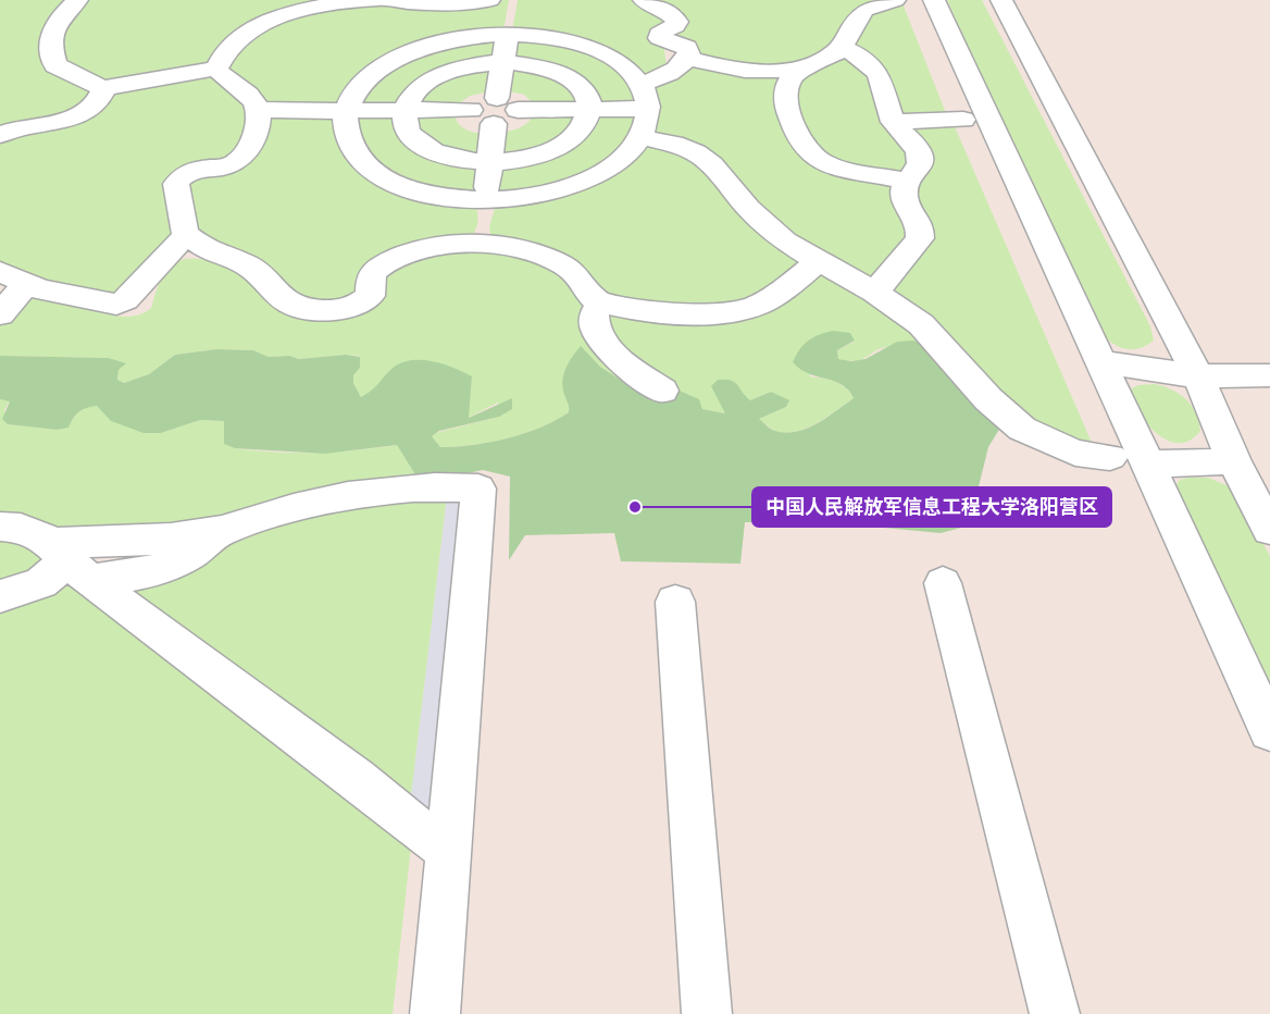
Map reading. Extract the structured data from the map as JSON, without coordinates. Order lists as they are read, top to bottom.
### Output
{
  "places": ["中国人民解放军信息工程大学洛阳营区"]
}
